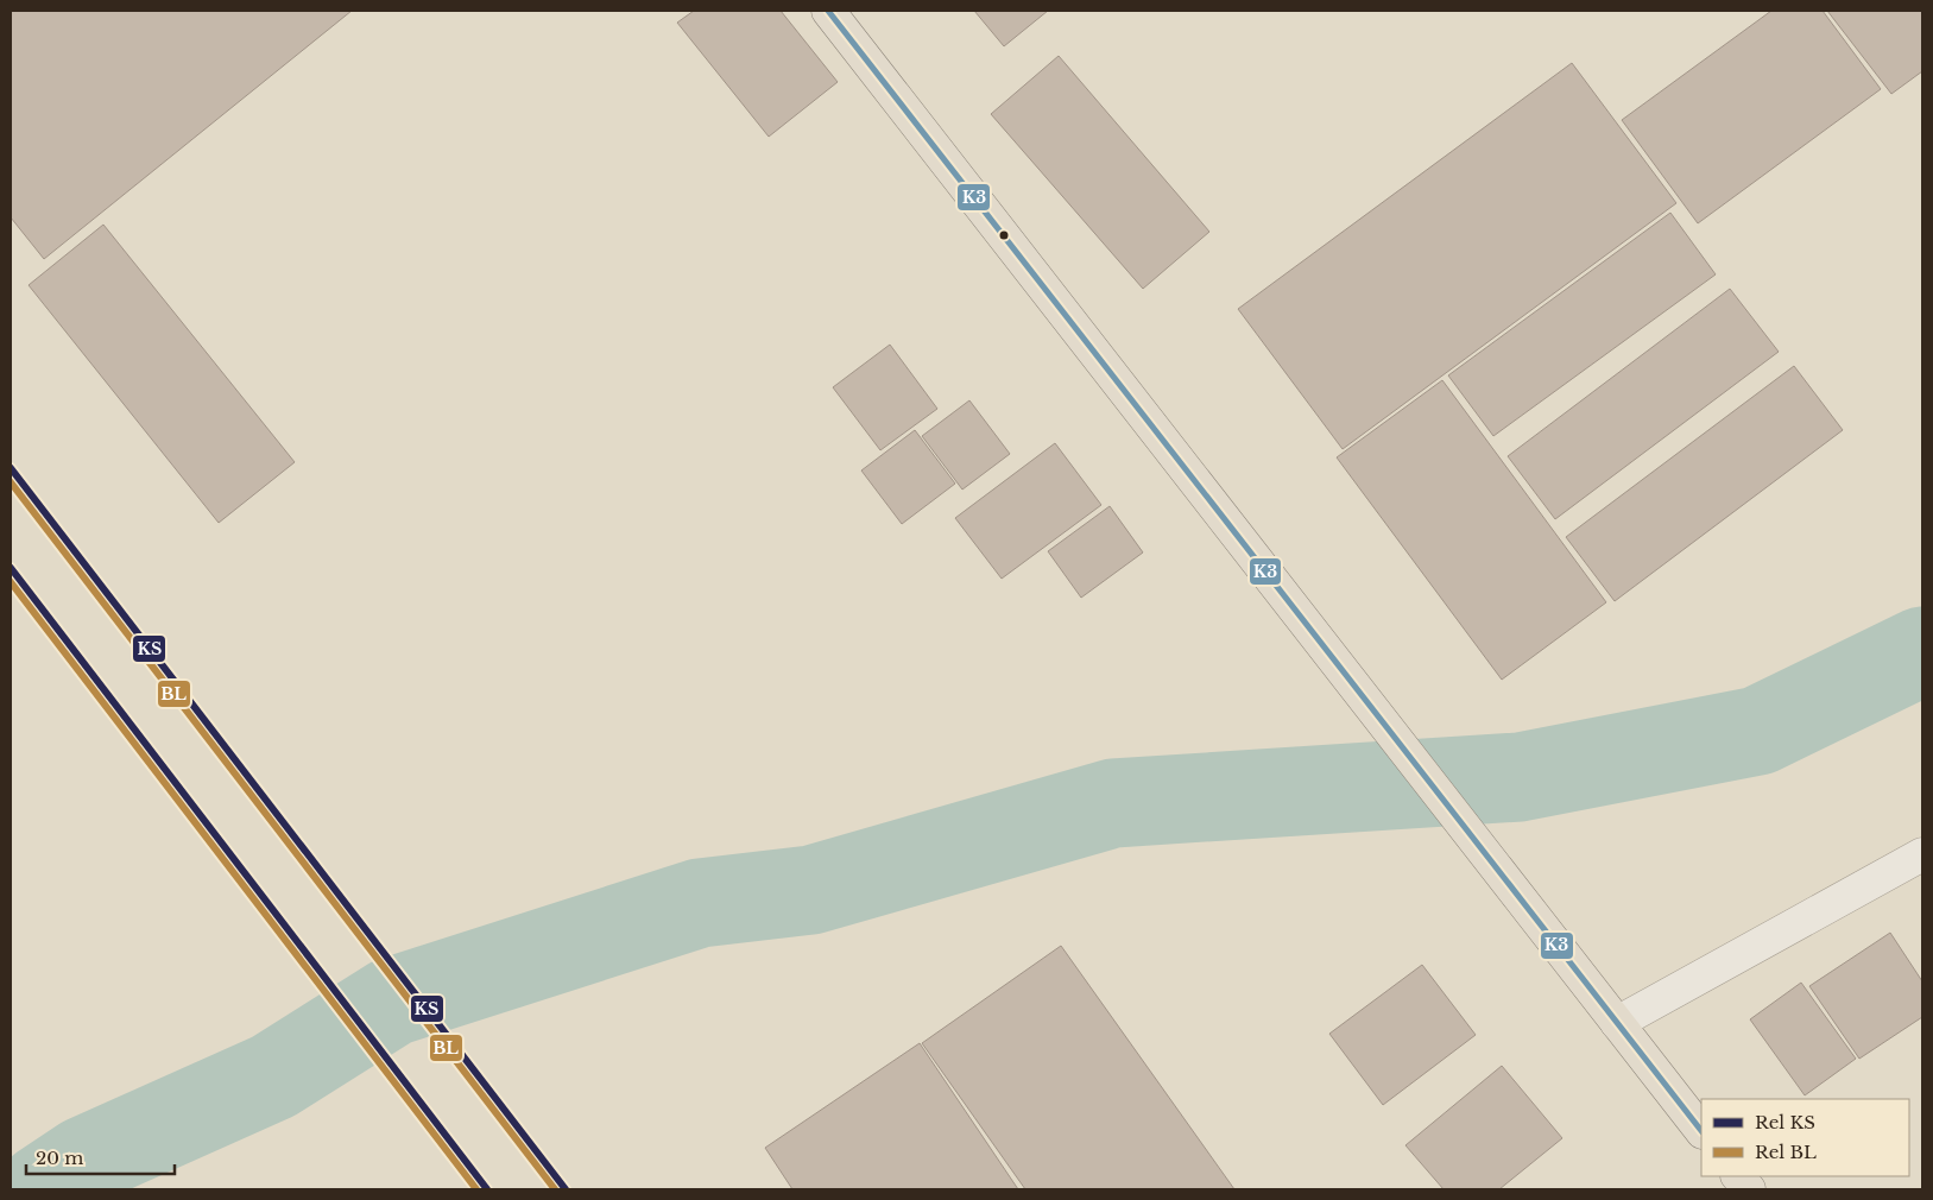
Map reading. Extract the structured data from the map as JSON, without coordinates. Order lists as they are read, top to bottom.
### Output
{
  "lines": ["transit line K3", "rail line KS", "rail line BL"],
  "legend": ["Rel KS", "Rel BL"],
  "scale_bar": "20 m"
}
